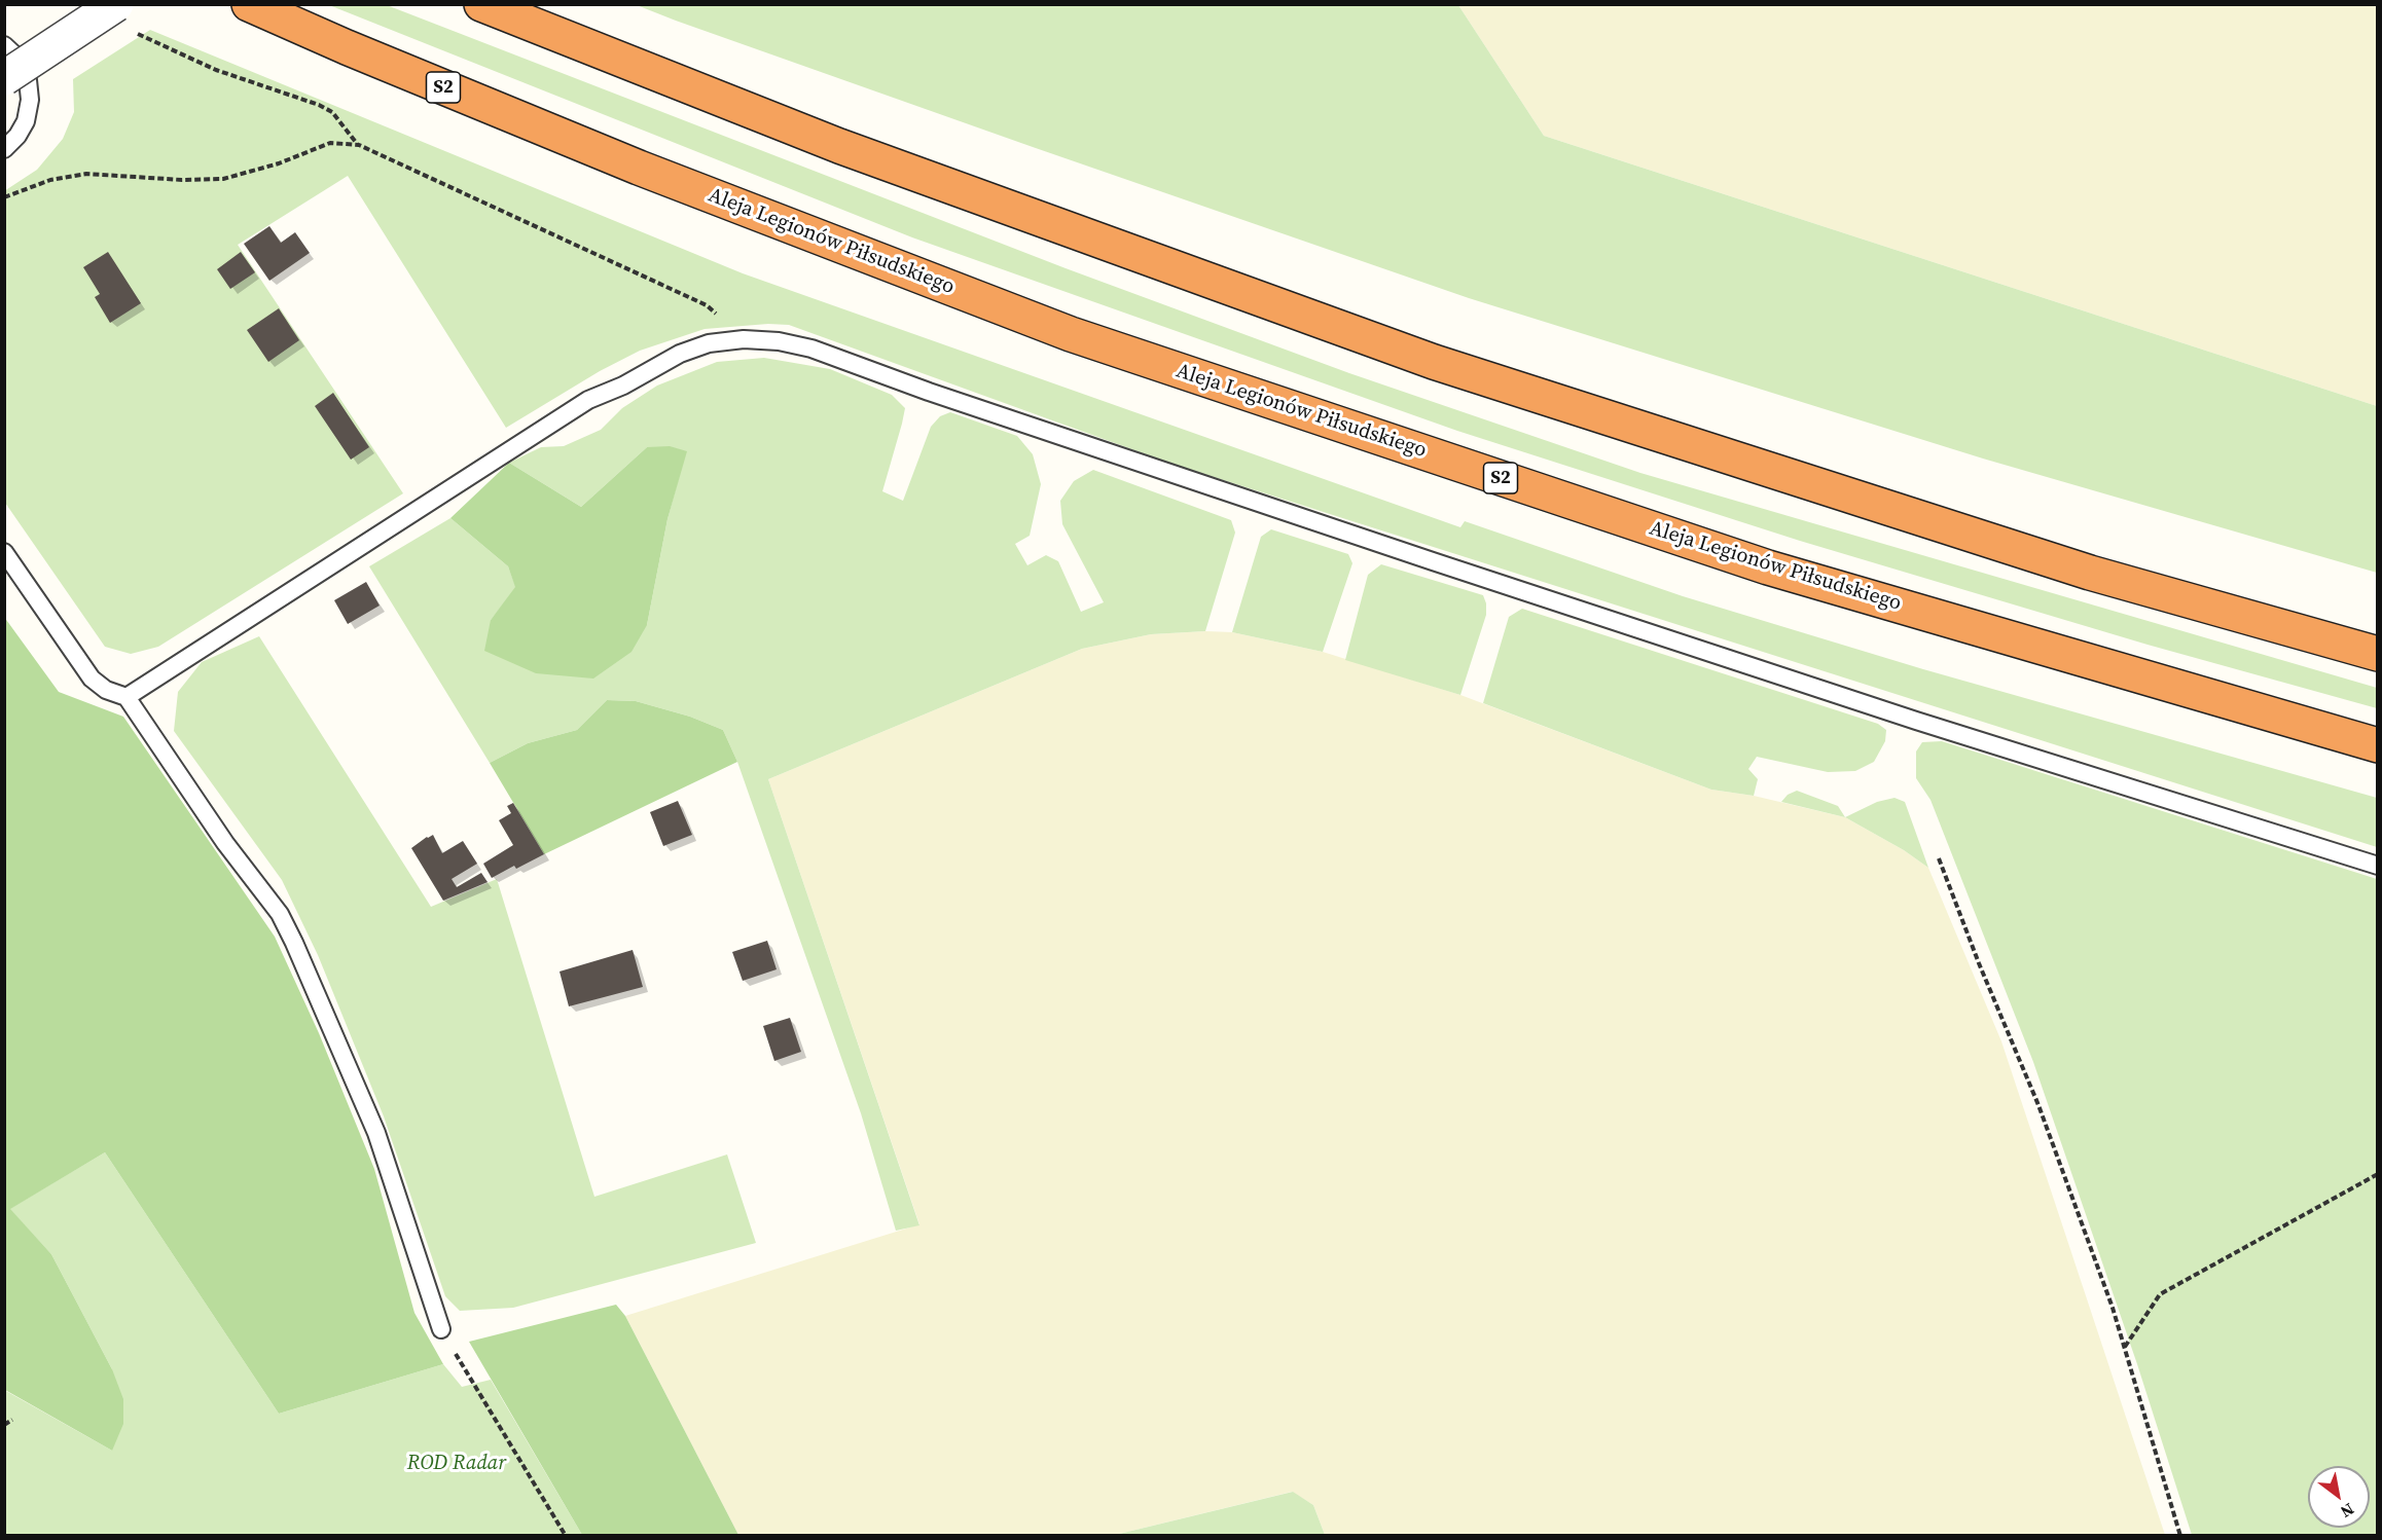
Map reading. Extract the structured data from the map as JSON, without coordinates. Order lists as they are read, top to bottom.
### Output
{
  "streets": {
    "highway": ["S2", "Aleja Legionów Piłsudskiego"]
  },
  "parks": ["ROD Radar"],
  "north": "bottom right"
}
